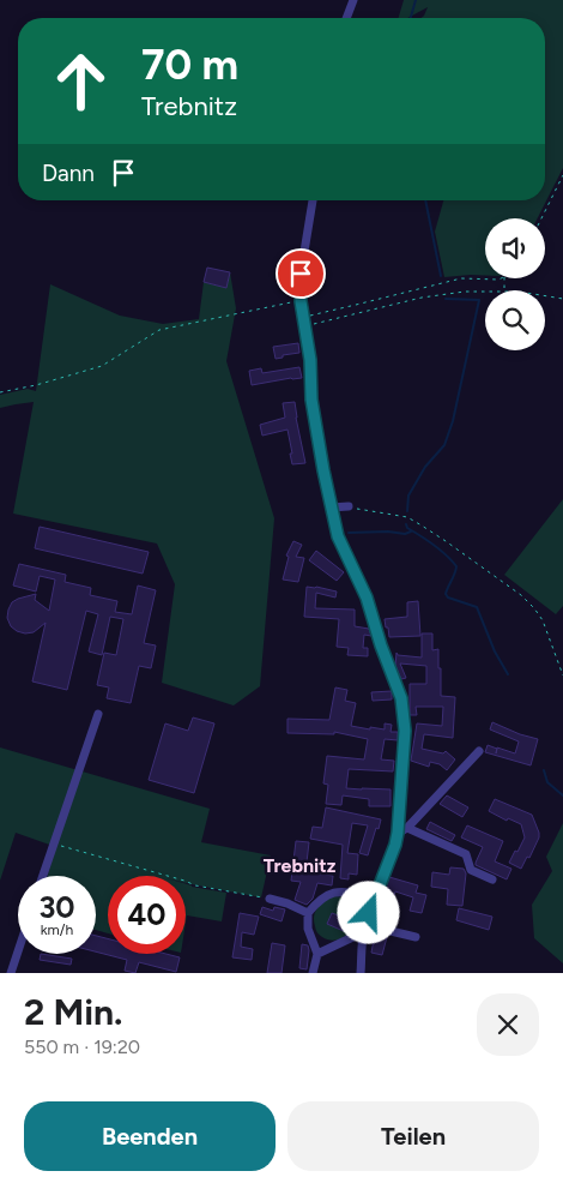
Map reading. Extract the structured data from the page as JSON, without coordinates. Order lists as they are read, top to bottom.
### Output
{
  "districts": ["Trebnitz"],
  "page": {
    "turn": ["70 m", "Trebnitz"],
    "then": "Dann",
    "speed": "30 km/h",
    "limit": "40",
    "heading": ["2 Min.", "550 m · 19:20"],
    "buttons": ["Beenden", "Teilen"]
  }
}
